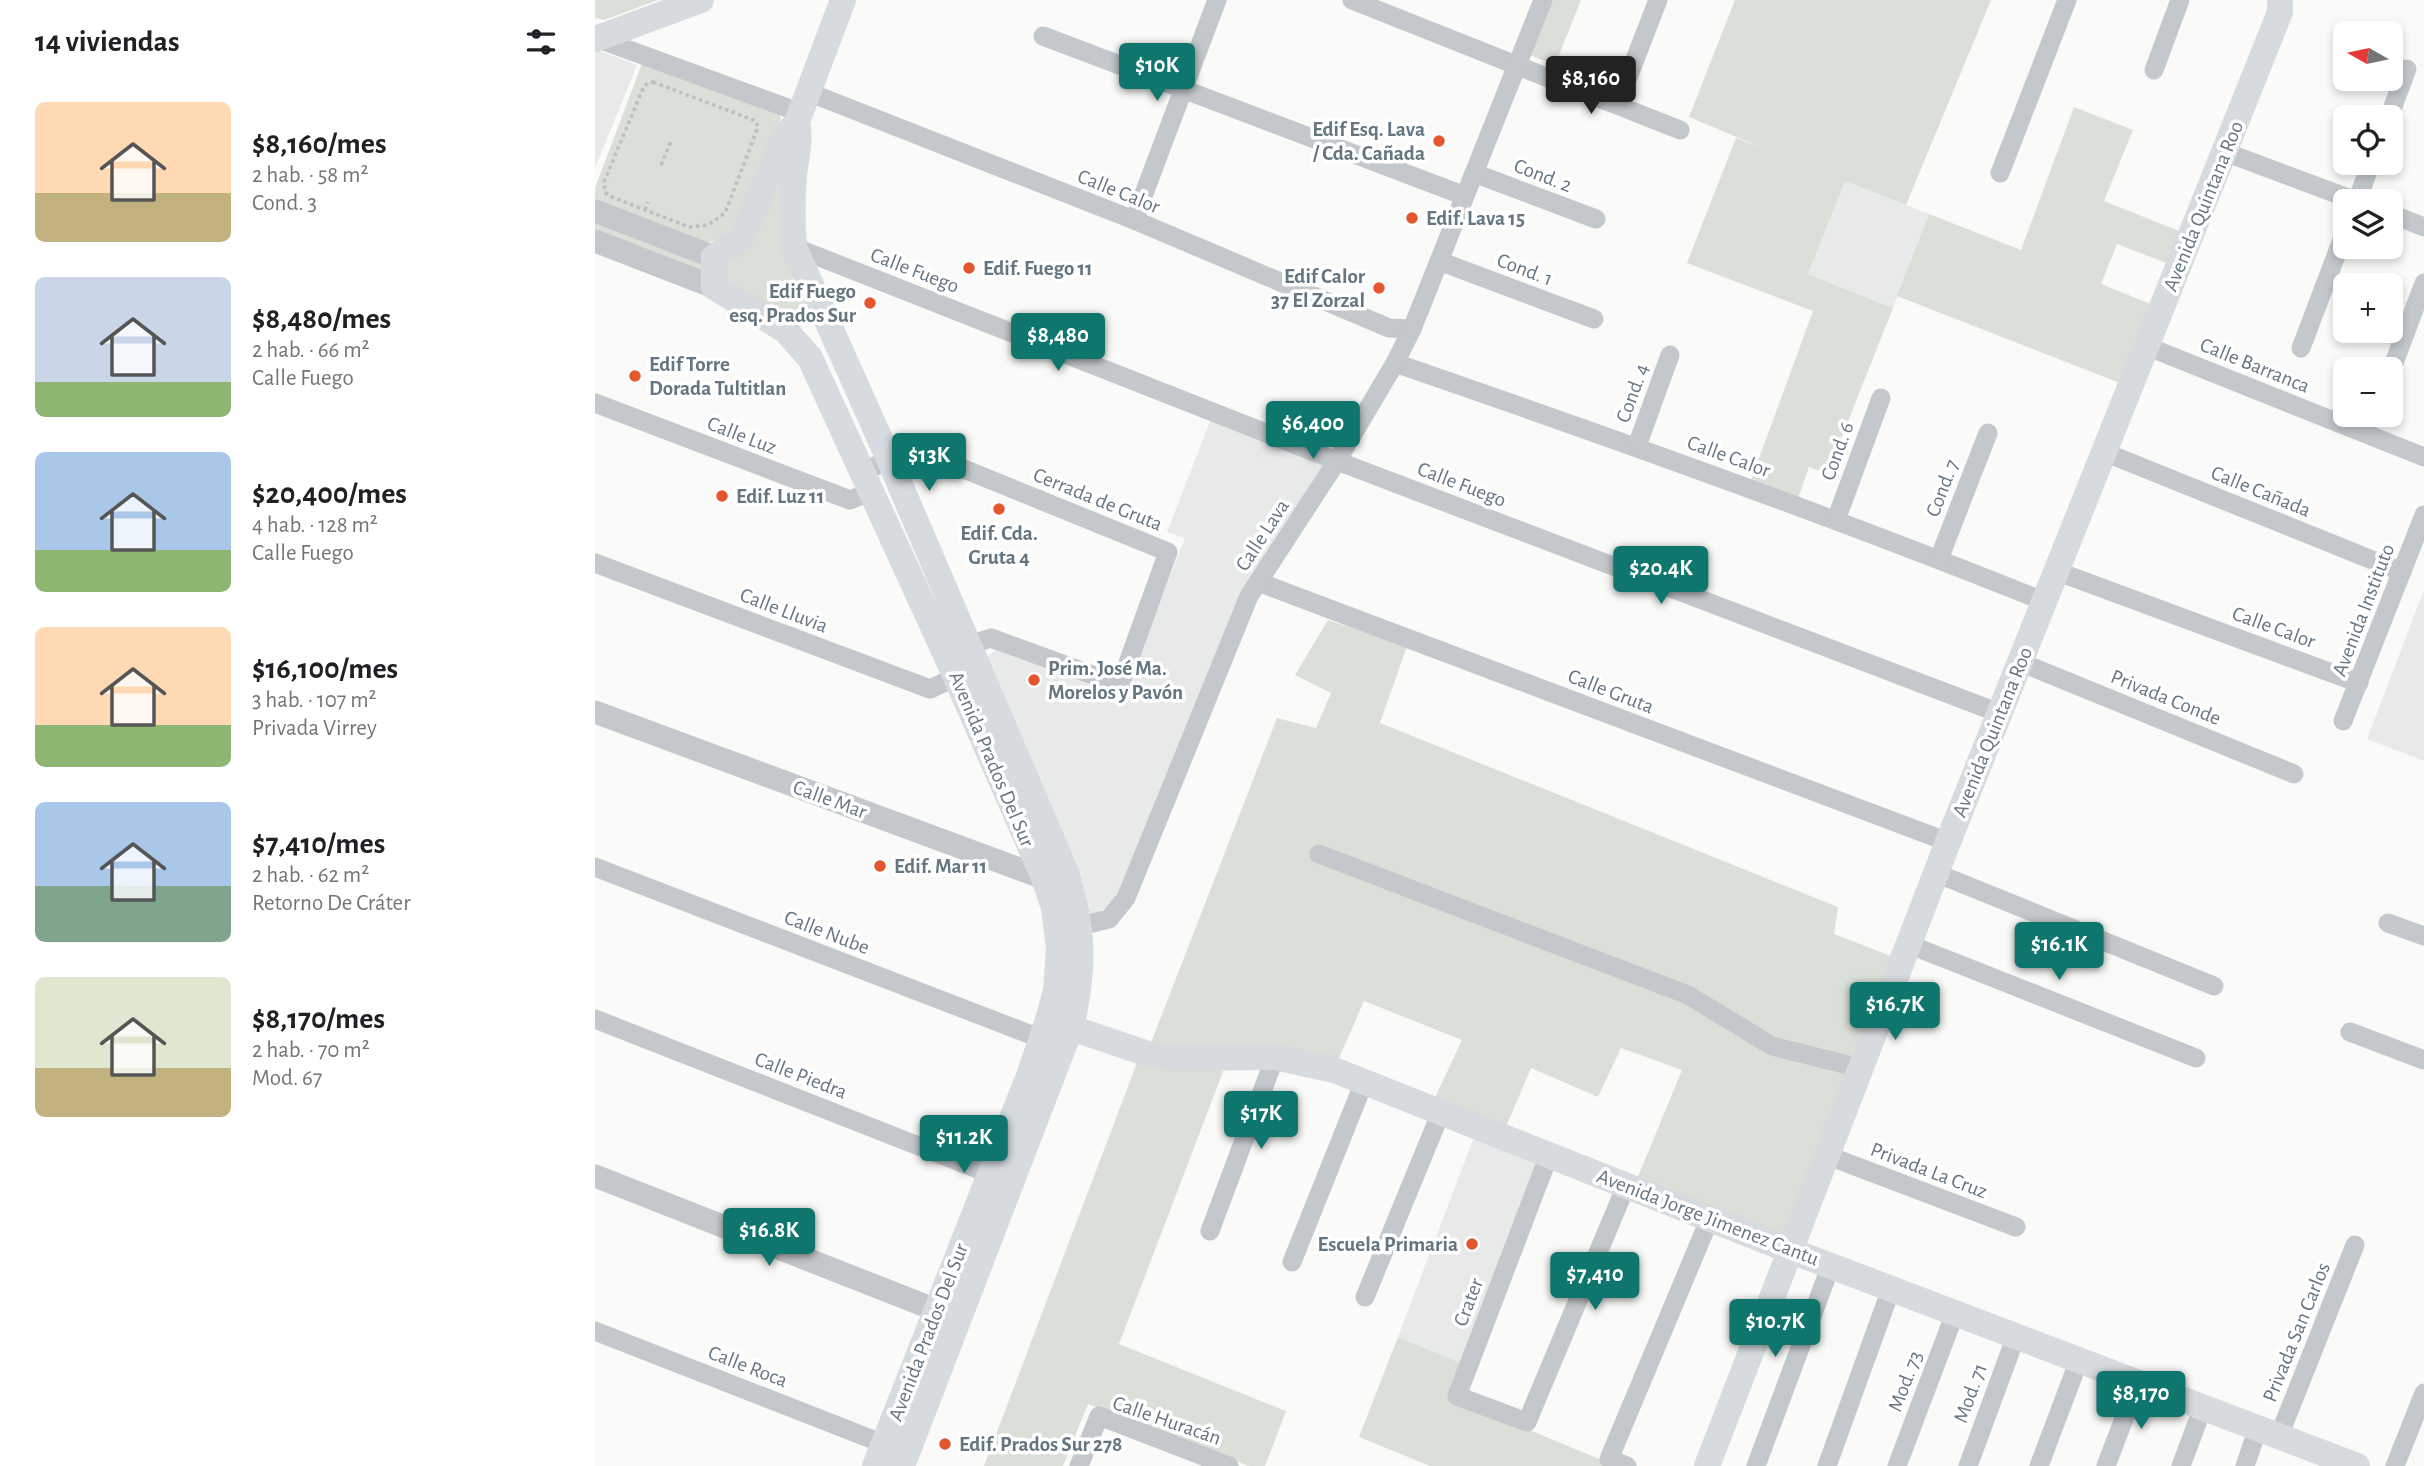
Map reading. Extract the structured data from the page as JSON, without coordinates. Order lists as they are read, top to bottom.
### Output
{
  "streets": {
    "main road": ["Avenida Quintana Roo", "Avenida Prados Del Sur", "Avenida Jorge Jimenez Cantu"],
    "street": [
      "Cond. 2",
      "Calle Calor",
      "Cond. 1",
      "Calle Fuego",
      "Calle Barranca",
      "Cond. 4",
      "Calle Luz",
      "Cond. 6",
      "Cond. 7",
      "Calle Cañada",
      "Cerrada de Gruta",
      "Calle Lava",
      "Calle Lluvia",
      "Avenida Instituto",
      "Calle Gruta",
      "Privada Conde",
      "Calle Mar",
      "Calle Nube",
      "Calle Piedra",
      "Privada La Cruz",
      "Crater",
      "Privada San Carlos",
      "Calle Roca",
      "Mod. 73",
      "Mod. 71",
      "Calle Huracán"
    ]
  },
  "crossings": [
    ["Cond. 2", "Calle Lava"],
    ["Calle Calor", "Avenida Quintana Roo"],
    ["Calle Calor", "Cond. 4"],
    ["Calle Calor", "Cond. 6"],
    ["Calle Calor", "Cond. 7"],
    ["Calle Calor", "Calle Lava"],
    ["Calle Calor", "Avenida Instituto"],
    ["Calle Calor", "Avenida Prados Del Sur"],
    ["Avenida Quintana Roo", "Calle Fuego"],
    ["Avenida Quintana Roo", "Calle Barranca"],
    ["Avenida Quintana Roo", "Calle Cañada"],
    ["Avenida Quintana Roo", "Calle Gruta"],
    ["Avenida Quintana Roo", "Privada Conde"],
    ["Avenida Quintana Roo", "Privada La Cruz"],
    ["Avenida Quintana Roo", "Avenida Jorge Jimenez Cantu"],
    ["Cond. 1", "Calle Lava"],
    ["Calle Fuego", "Calle Lava"],
    ["Calle Fuego", "Avenida Prados Del Sur"],
    ["Calle Luz", "Cerrada de Gruta"],
    ["Calle Luz", "Avenida Prados Del Sur"],
    ["Calle Cañada", "Avenida Instituto"],
    ["Cerrada de Gruta", "Calle Lluvia"],
    ["Cerrada de Gruta", "Avenida Prados Del Sur"],
    ["Calle Lava", "Calle Gruta"],
    ["Calle Lava", "Avenida Prados Del Sur"],
    ["Calle Lluvia", "Avenida Prados Del Sur"],
    ["Avenida Prados Del Sur", "Calle Mar"],
    ["Avenida Prados Del Sur", "Calle Nube"],
    ["Avenida Prados Del Sur", "Calle Piedra"],
    ["Avenida Prados Del Sur", "Avenida Jorge Jimenez Cantu"],
    ["Avenida Prados Del Sur", "Calle Roca"],
    ["Calle Nube", "Avenida Jorge Jimenez Cantu"],
    ["Avenida Jorge Jimenez Cantu", "Crater"],
    ["Avenida Jorge Jimenez Cantu", "Privada San Carlos"],
    ["Avenida Jorge Jimenez Cantu", "Mod. 73"],
    ["Avenida Jorge Jimenez Cantu", "Mod. 71"]
  ],
  "places": [
    "Edif Esq. Lava / Cda. Cañada",
    "Edif. Lava 15",
    "Edif. Fuego 11",
    "Edif Calor 37 El Zorzal",
    "Edif Fuego esq. Prados Sur",
    "Edif Torre Dorada Tultitlan",
    "Edif. Luz 11",
    "Edif. Cda. Gruta 4",
    "Prim. José Ma. Morelos y Pavón",
    "Edif. Mar 11",
    "Escuela Primaria",
    "Edif. Prados Sur 278"
  ],
  "north": "left",
  "page": {
    "heading": "14 viviendas",
    "map_buttons": ["+", "−"],
    "price": [
      "$10K",
      "$8,160",
      "$8,480",
      "$6,400",
      "$13K",
      "$20.4K",
      "$16.1K",
      "$16.7K",
      "$17K",
      "$11.2K",
      "$16.8K",
      "$7,410",
      "$10.7K",
      "$8,170"
    ],
    "list": [
      {
        "name": "$8,160/mes",
        "note": "2 hab. · 58 m² · Cond. 3"
      },
      {
        "name": "$8,480/mes",
        "note": "2 hab. · 66 m² · Calle Fuego"
      },
      {
        "name": "$20,400/mes",
        "note": "4 hab. · 128 m² · Calle Fuego"
      },
      {
        "name": "$16,100/mes",
        "note": "3 hab. · 107 m² · Privada Virrey"
      },
      {
        "name": "$7,410/mes",
        "note": "2 hab. · 62 m² · Retorno De Cráter"
      },
      {
        "name": "$8,170/mes",
        "note": "2 hab. · 70 m² · Mod. 67"
      }
    ]
  }
}
